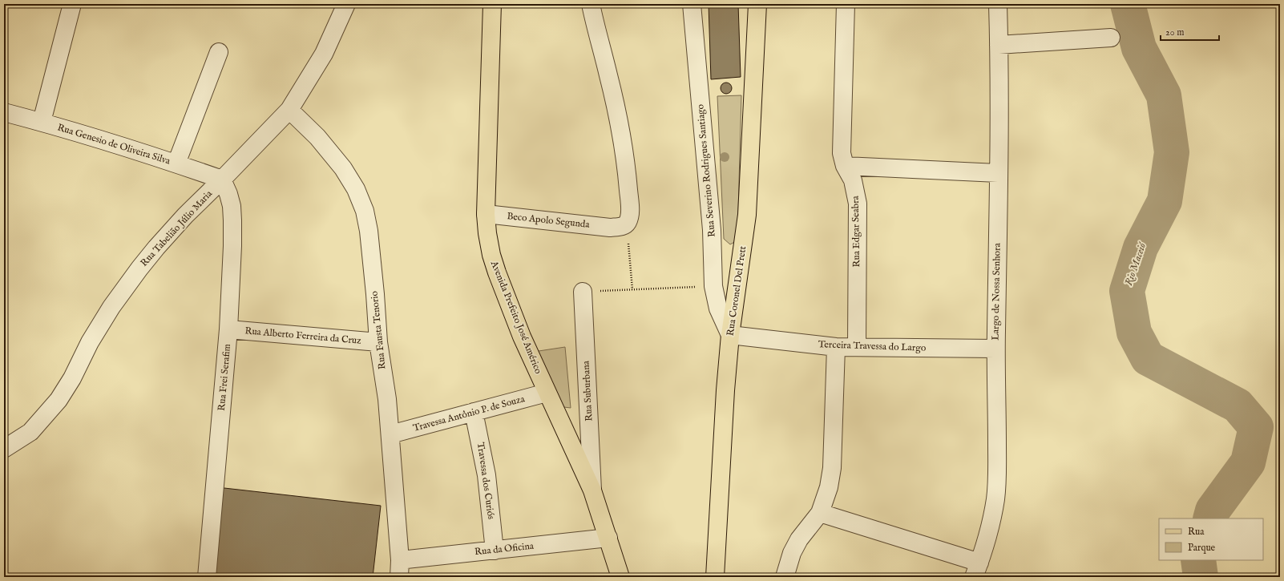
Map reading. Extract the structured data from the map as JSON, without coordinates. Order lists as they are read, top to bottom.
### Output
{
  "streets": {
    "main road": ["Rua Coronel Del Prett", "Avenida Prefeito José Américo"],
    "street": [
      "Rua Genesio de Oliveira Silva",
      "Rua Severino Rodrigues Santiago",
      "Beco Apolo Segunda",
      "Rua Tabelião Júlio Maria",
      "Rua Edgar Seabra",
      "Largo de Nossa Senhora",
      "Rua Fausta Tenorio",
      "Rua Alberto Ferreira da Cruz",
      "Terceira Travessa do Largo",
      "Rua Frei Serafim",
      "Rua Suburbana",
      "Travessa Antônio P. de Souza",
      "Travessa dos Curiós",
      "Rua da Oficina"
    ]
  },
  "crossings": [
    ["Rua Genesio de Oliveira Silva", "Rua Tabelião Júlio Maria"],
    ["Rua Genesio de Oliveira Silva", "Rua Frei Serafim"],
    ["Rua Severino Rodrigues Santiago", "Rua Coronel Del Prett"],
    ["Rua Severino Rodrigues Santiago", "Terceira Travessa do Largo"],
    ["Beco Apolo Segunda", "Avenida Prefeito José Américo"],
    ["Rua Tabelião Júlio Maria", "Rua Fausta Tenorio"],
    ["Rua Tabelião Júlio Maria", "Rua Frei Serafim"],
    ["Rua Edgar Seabra", "Terceira Travessa do Largo"],
    ["Rua Coronel Del Prett", "Terceira Travessa do Largo"],
    ["Largo de Nossa Senhora", "Terceira Travessa do Largo"],
    ["Avenida Prefeito José Américo", "Rua Suburbana"],
    ["Avenida Prefeito José Américo", "Travessa Antônio P. de Souza"],
    ["Avenida Prefeito José Américo", "Rua da Oficina"],
    ["Rua Fausta Tenorio", "Rua Alberto Ferreira da Cruz"],
    ["Rua Fausta Tenorio", "Travessa Antônio P. de Souza"],
    ["Rua Fausta Tenorio", "Rua da Oficina"],
    ["Rua Alberto Ferreira da Cruz", "Rua Frei Serafim"],
    ["Travessa Antônio P. de Souza", "Travessa dos Curiós"],
    ["Travessa dos Curiós", "Rua da Oficina"]
  ],
  "water": ["Rio Maceió"],
  "legend": ["Rua", "Parque"],
  "scale_bar": "20 m"
}
